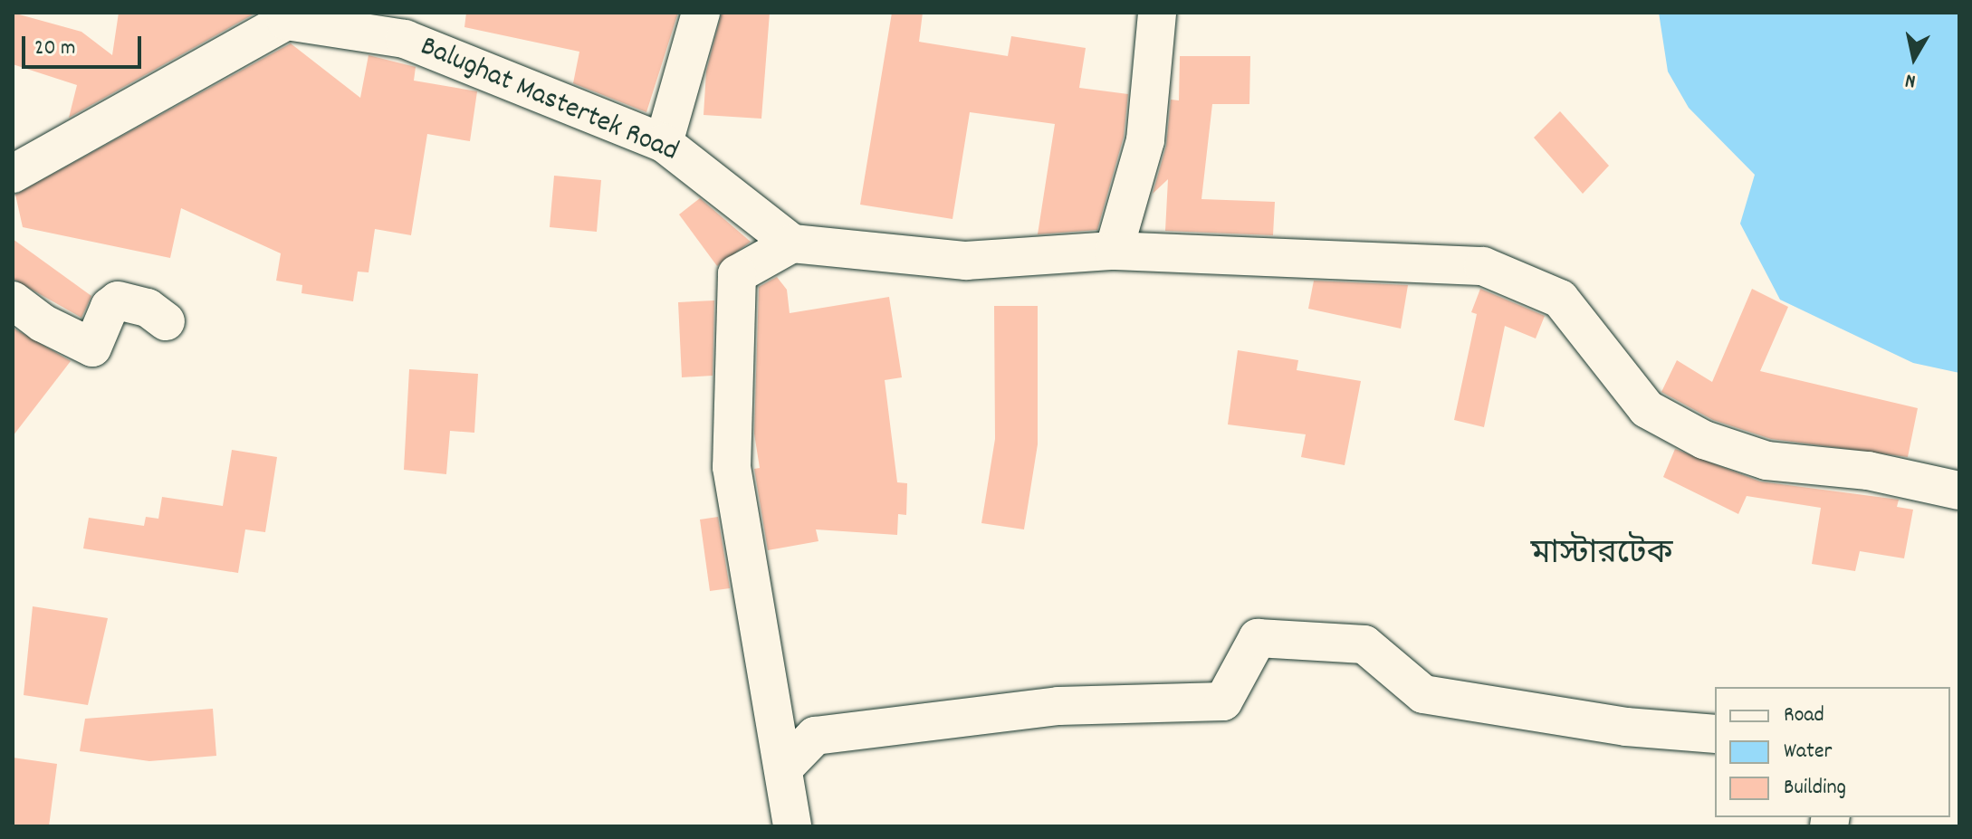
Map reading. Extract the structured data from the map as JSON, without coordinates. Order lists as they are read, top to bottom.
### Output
{
  "streets": {
    "street": ["Balughat Mastertek Road"]
  },
  "districts": ["মাস্টারটেক"],
  "legend": ["Road", "Water", "Building"],
  "scale_bar": "20 m",
  "north": "bottom"
}
